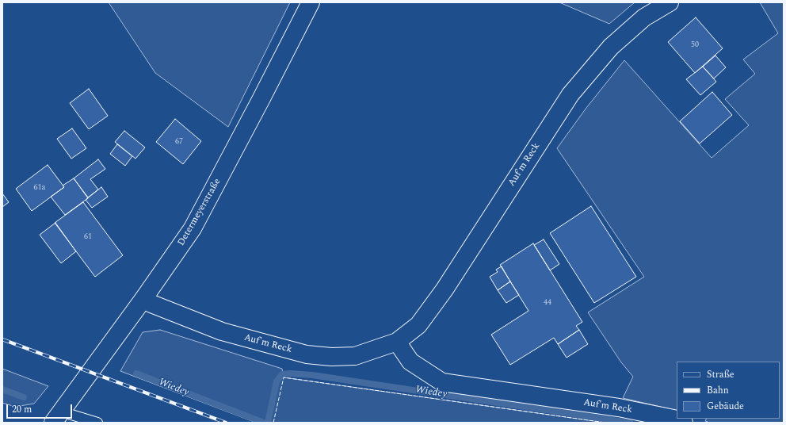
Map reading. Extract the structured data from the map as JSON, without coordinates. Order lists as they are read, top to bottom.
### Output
{
  "streets": {
    "street": ["Auf'm Reck", "Determeyerstraße"]
  },
  "crossings": [
    ["Auf'm Reck", "Determeyerstraße"]
  ],
  "water": ["Wiedey"],
  "house_numbers": [
    "50",
    "67",
    "61a",
    "61",
    "44"
  ],
  "legend": ["Straße", "Bahn", "Gebäude"],
  "scale_bar": "20 m"
}
